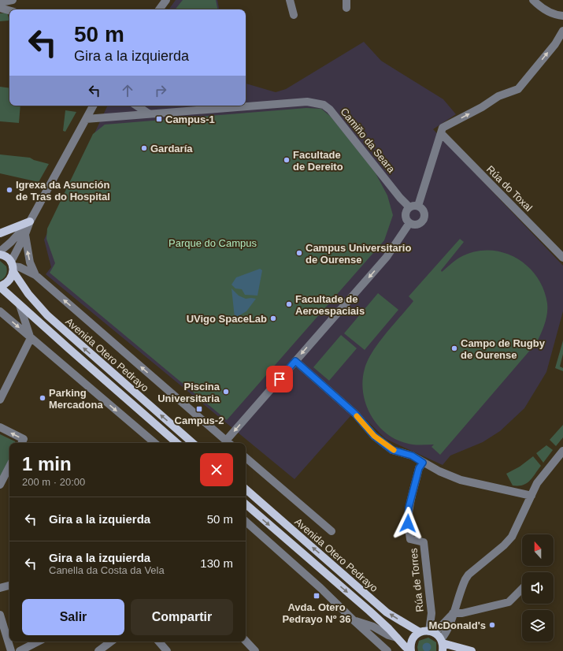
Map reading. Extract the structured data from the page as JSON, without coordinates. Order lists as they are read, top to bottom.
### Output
{
  "streets": {
    "main road": ["Avenida Otero Pedrayo"],
    "street": ["Camiño da Seara", "Rúa do Toxal", "Rúa de Torres"]
  },
  "parks": ["Parque do Campus"],
  "places": {
    "transit": ["Campus-1", "Campus-2", "Avda. Otero Pedrayo Nº 36"],
    "other": [
      "Gardaría",
      "Facultade de Dereito",
      "Igrexa da Asunción de Tras do Hospital",
      "Campus Universitario de Ourense",
      "Facultade de Aeroespaciais",
      "UVigo SpaceLab",
      "Campo de Rugby de Ourense",
      "Piscina Universitaria",
      "Parking Mercadona",
      "McDonald's"
    ]
  },
  "north": "top",
  "page": {
    "turn": ["50 m", "Gira a la izquierda"],
    "heading": ["1 min", "200 m · 20:00"],
    "list": [
      {
        "name": "Gira a la izquierda",
        "value": "50 m"
      },
      {
        "name": "Gira a la izquierda",
        "note": "Canella da Costa da Vela",
        "value": "130 m"
      }
    ],
    "buttons": ["Salir", "Compartir"]
  }
}
